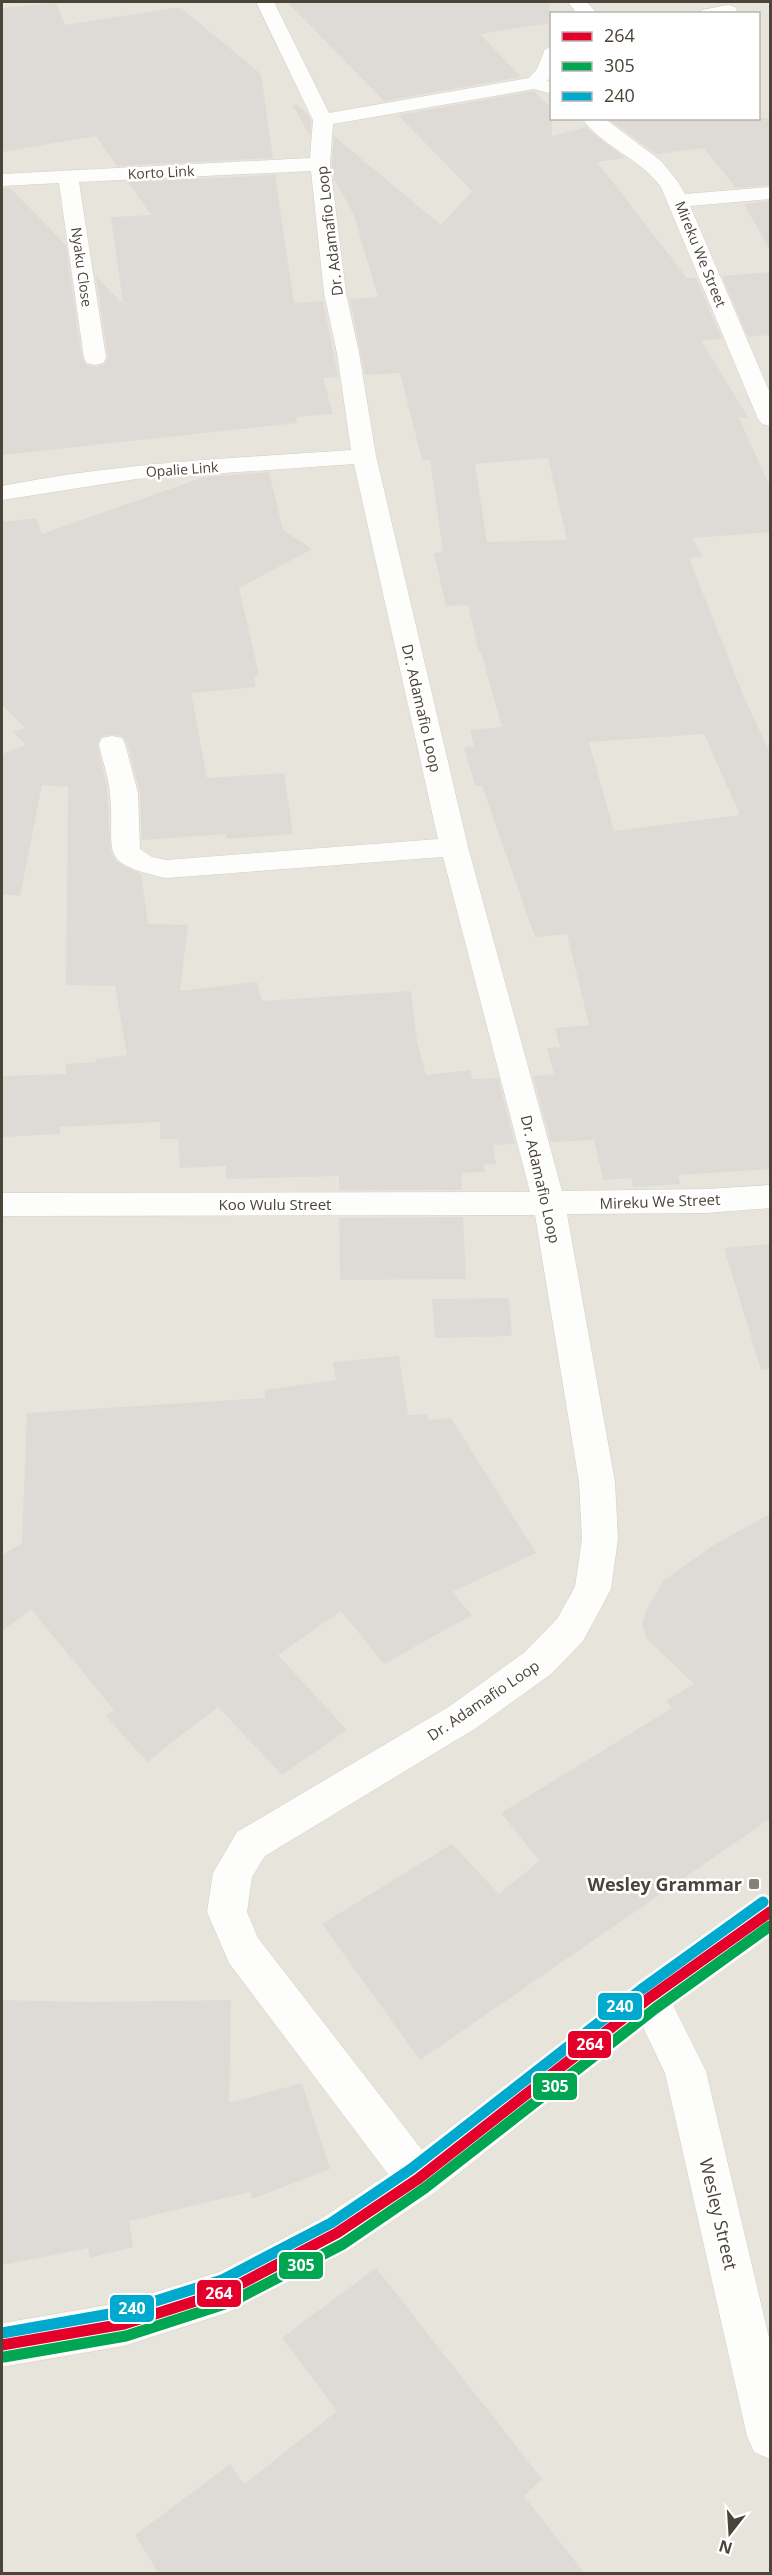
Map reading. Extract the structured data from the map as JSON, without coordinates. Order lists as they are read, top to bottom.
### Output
{
  "streets": {
    "street": [
      "Korto Link",
      "Dr. Adamafio Loop",
      "Mireku We Street",
      "Nyaku Close",
      "Opalie Link",
      "Koo Wulu Street",
      "Wesley Street"
    ]
  },
  "crossings": [
    ["Korto Link", "Dr. Adamafio Loop"],
    ["Korto Link", "Nyaku Close"],
    ["Dr. Adamafio Loop", "Mireku We Street"],
    ["Dr. Adamafio Loop", "Opalie Link"],
    ["Dr. Adamafio Loop", "Koo Wulu Street"],
    ["Mireku We Street", "Koo Wulu Street"]
  ],
  "places": {
    "transit": ["Wesley Grammar"]
  },
  "lines": ["transit line 240", "transit line 264", "transit line 305"],
  "legend": ["264", "305", "240"],
  "north": "bottom"
}
